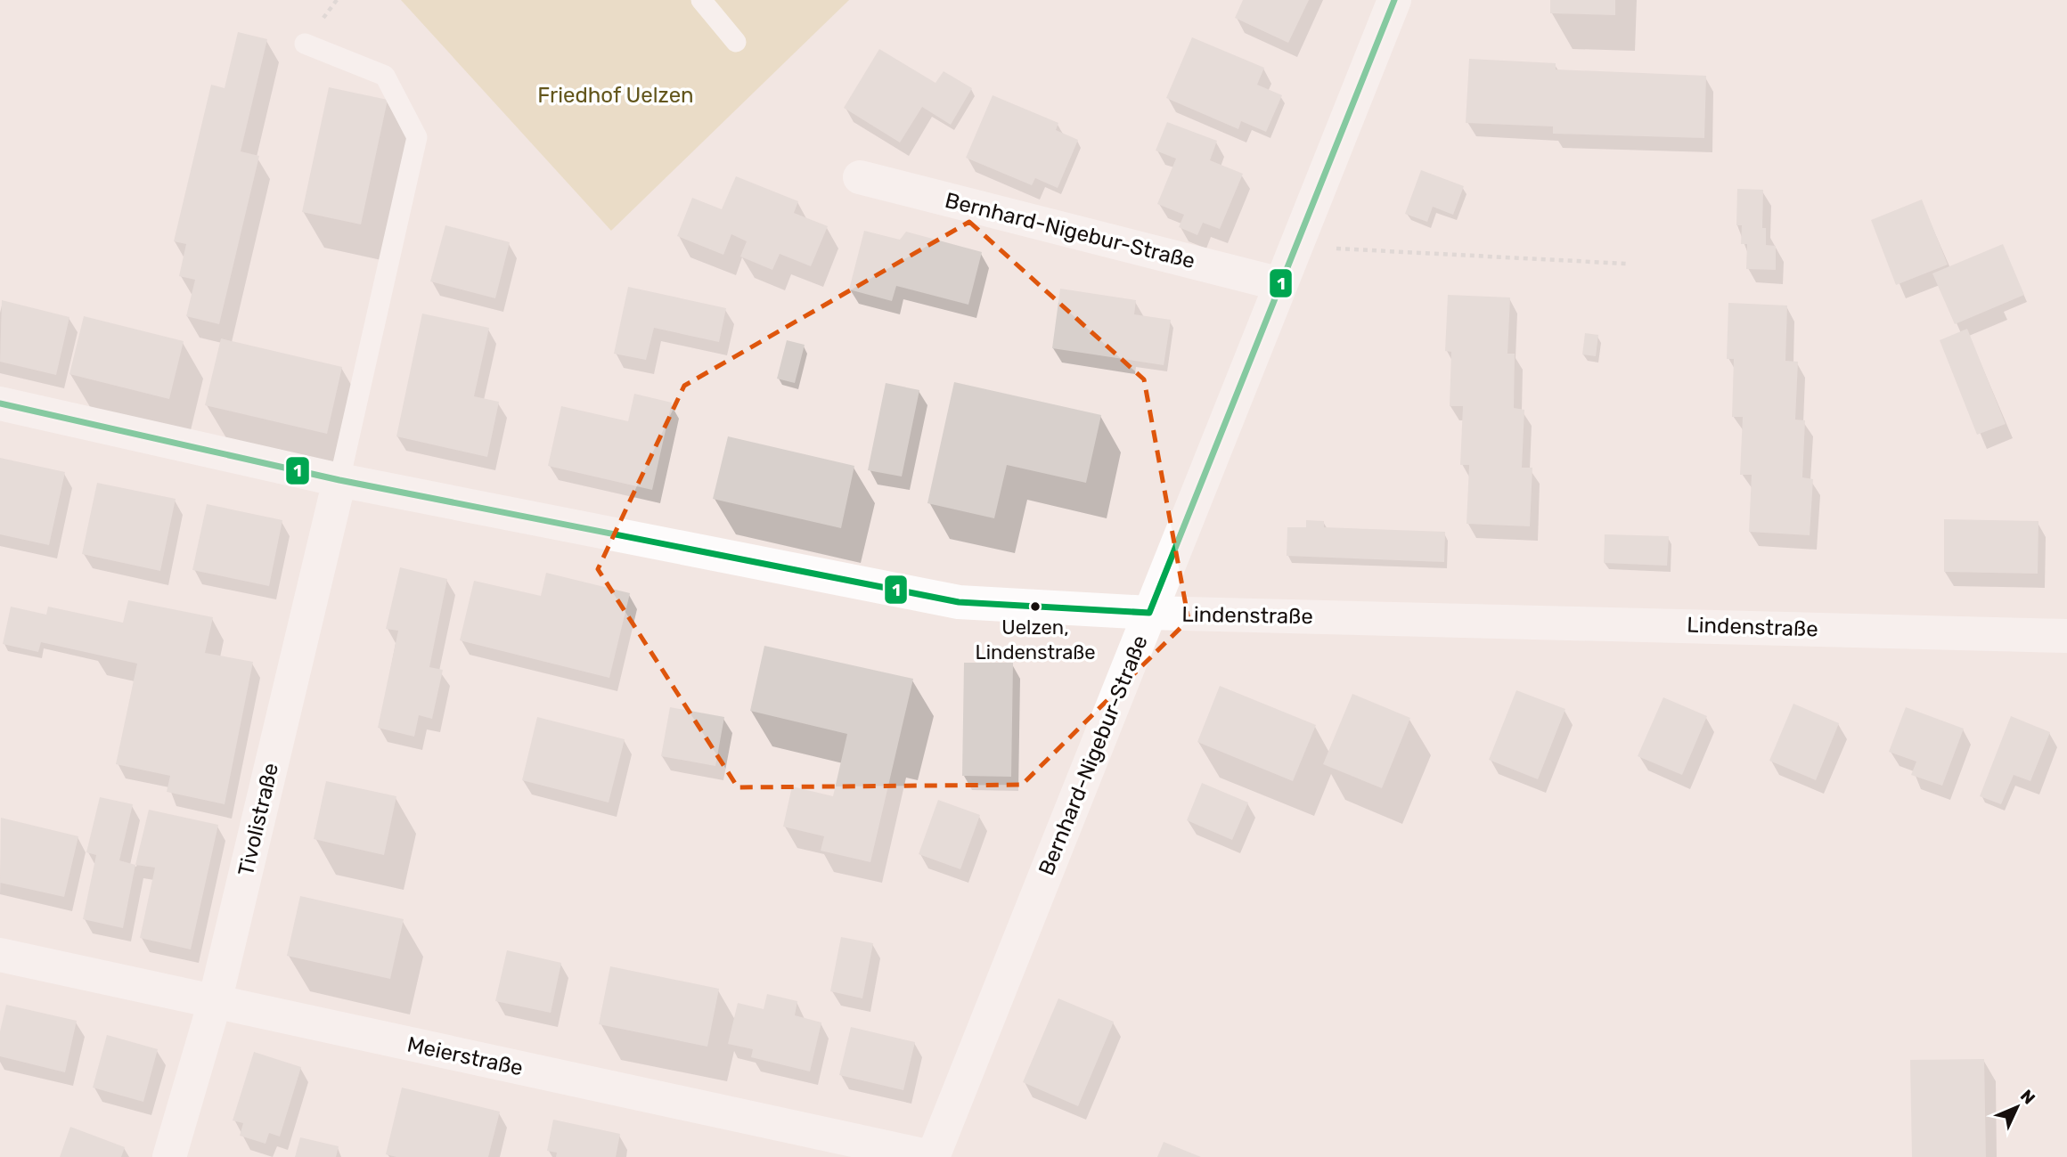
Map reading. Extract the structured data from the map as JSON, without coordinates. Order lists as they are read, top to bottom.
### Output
{
  "streets": {
    "street": [
      "Bernhard-Nigebur-Straße",
      "Lindenstraße",
      "Tivolistraße",
      "Meierstraße"
    ]
  },
  "crossings": [
    ["Bernhard-Nigebur-Straße", "Lindenstraße"],
    ["Bernhard-Nigebur-Straße", "Meierstraße"],
    ["Lindenstraße", "Tivolistraße"],
    ["Tivolistraße", "Meierstraße"]
  ],
  "parks": ["Friedhof Uelzen"],
  "places": ["Uelzen, Lindenstraße"],
  "lines": ["transit line 1"],
  "north": "top right"
}
